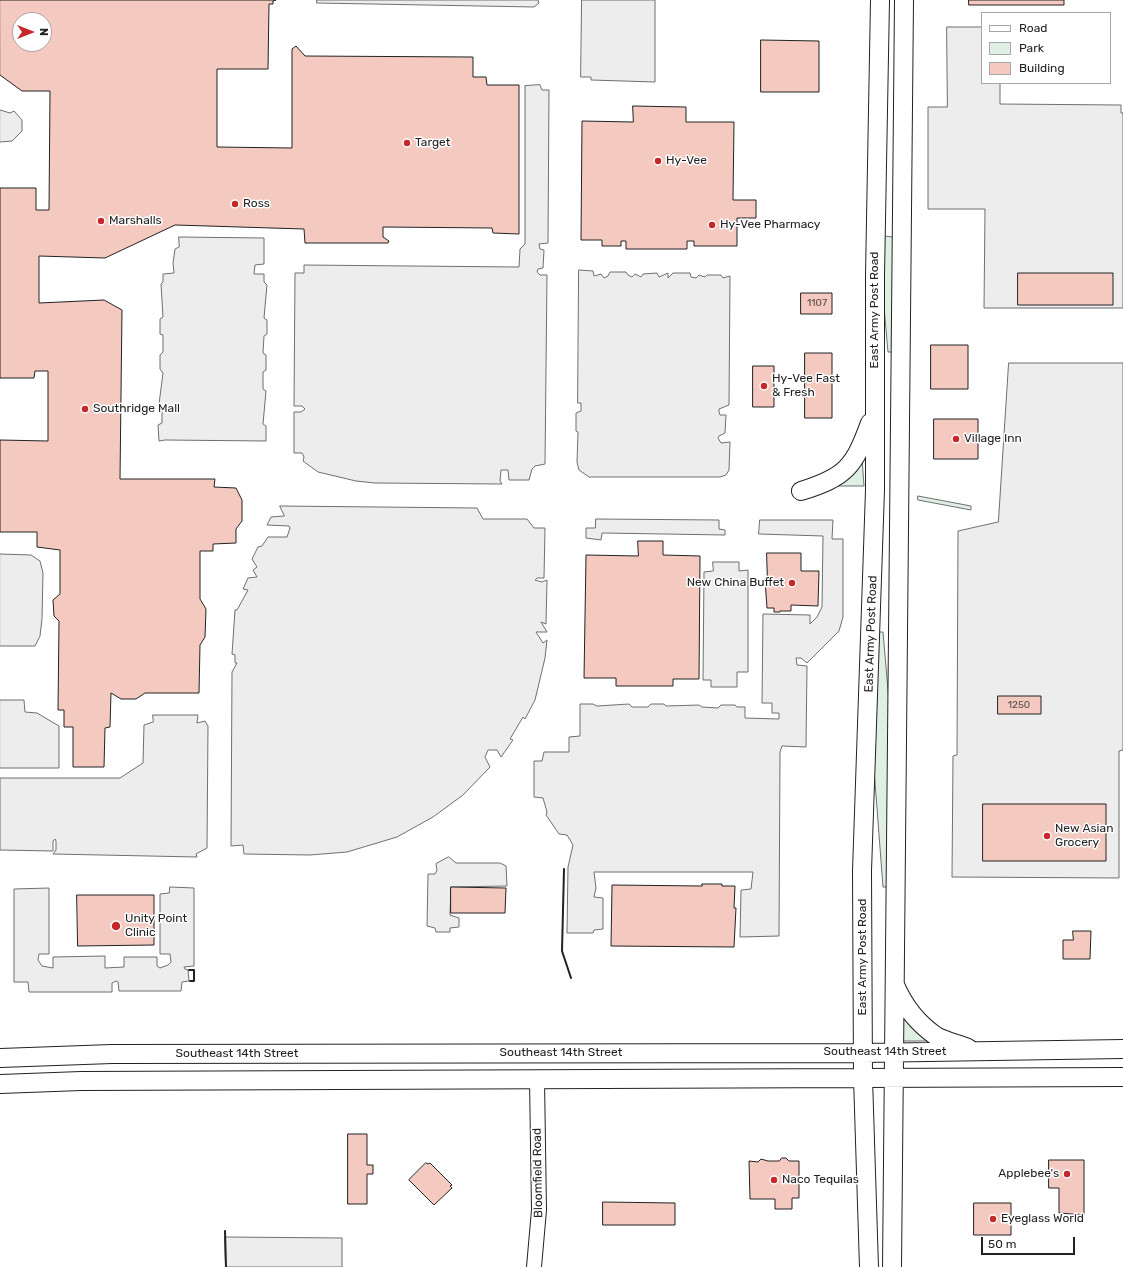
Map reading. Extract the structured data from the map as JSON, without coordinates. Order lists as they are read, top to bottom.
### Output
{
  "streets": {
    "main road": ["East Army Post Road", "Southeast 14th Street"],
    "street": ["Bloomfield Road"]
  },
  "crossings": [
    ["East Army Post Road", "Southeast 14th Street"]
  ],
  "places": [
    "Target",
    "Hy-Vee",
    "Ross",
    "Marshalls",
    "Hy-Vee Pharmacy",
    "Hy-Vee Fast & Fresh",
    "Southridge Mall",
    "Village Inn",
    "New China Buffet",
    "New Asian Grocery",
    "Unity Point Clinic",
    "Applebee's",
    "Naco Tequilas",
    "Eyeglass World"
  ],
  "house_numbers": ["1107", "1250"],
  "legend": ["Road", "Park", "Building"],
  "scale_bar": "50 m",
  "north": "right"
}
